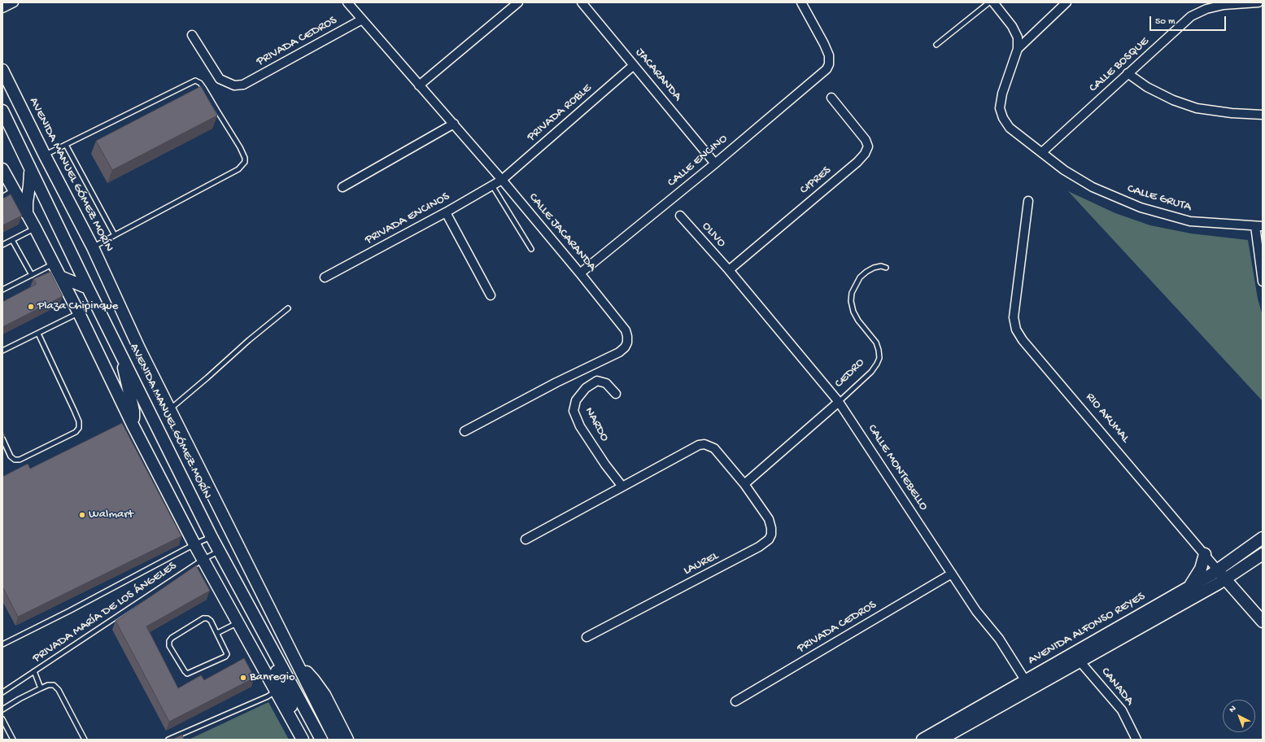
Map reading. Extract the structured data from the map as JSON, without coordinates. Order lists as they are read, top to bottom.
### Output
{
  "streets": {
    "main road": ["AVENIDA MANUEL GÓMEZ MORÍN", "RIO AKUMAL", "AVENIDA ALFONSO REYES"],
    "street": [
      "PRIVADA CEDROS",
      "CALLE BOSQUE",
      "JACARANDA",
      "PRIVADA ROBLE",
      "CALLE ENCINO",
      "CIPRES",
      "CALLE GRUTA",
      "PRIVADA ENCINOS",
      "CALLE JACARANDA",
      "OLIVO",
      "CEDRO",
      "NARDO",
      "CALLE MONTEBELLO",
      "LAUREL",
      "CANADA"
    ],
    "lane": ["PRIVADA MARÍA DE LOS ÁNGELES"]
  },
  "crossings": [
    ["PRIVADA CEDROS", "CALLE JACARANDA"],
    ["PRIVADA CEDROS", "CALLE MONTEBELLO"],
    ["CALLE BOSQUE", "CALLE GRUTA"],
    ["JACARANDA", "PRIVADA ROBLE"],
    ["JACARANDA", "CALLE ENCINO"],
    ["PRIVADA ROBLE", "PRIVADA ENCINOS"],
    ["PRIVADA ROBLE", "CALLE JACARANDA"],
    ["CALLE ENCINO", "CALLE JACARANDA"],
    ["AVENIDA MANUEL GÓMEZ MORÍN", "PRIVADA MARÍA DE LOS ÁNGELES"],
    ["CIPRES", "OLIVO"],
    ["CIPRES", "CALLE MONTEBELLO"],
    ["PRIVADA ENCINOS", "CALLE JACARANDA"],
    ["OLIVO", "CALLE MONTEBELLO"],
    ["CEDRO", "CALLE MONTEBELLO"],
    ["CEDRO", "LAUREL"],
    ["RIO AKUMAL", "AVENIDA ALFONSO REYES"],
    ["CALLE MONTEBELLO", "AVENIDA ALFONSO REYES"],
    ["AVENIDA ALFONSO REYES", "CANADA"]
  ],
  "places": ["Plaza Chipinque", "Walmart", "Banregio"],
  "scale_bar": "50 m",
  "north": "top left"
}
